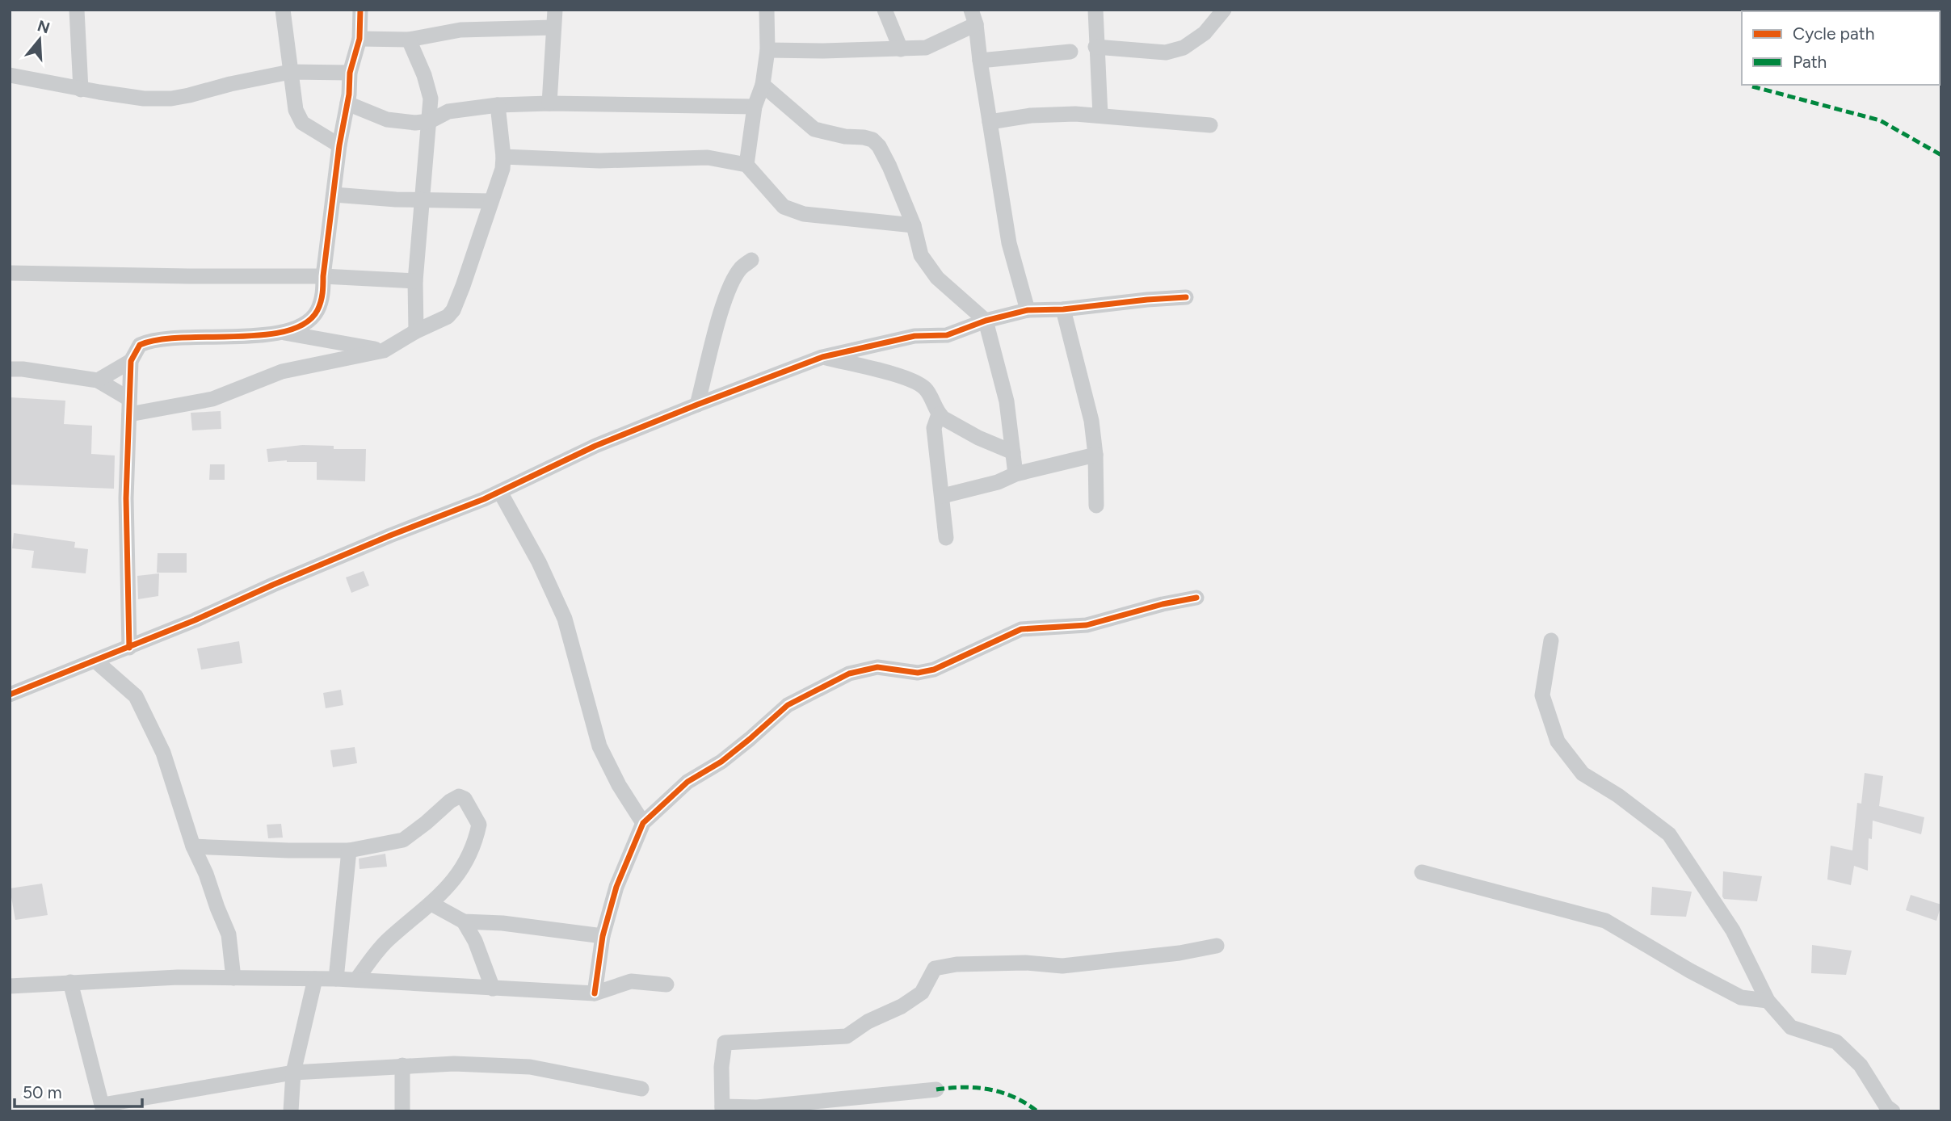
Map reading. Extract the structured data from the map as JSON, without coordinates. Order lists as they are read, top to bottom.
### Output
{
  "legend": ["Cycle path", "Path"],
  "scale_bar": "50 m",
  "north": "top"
}
